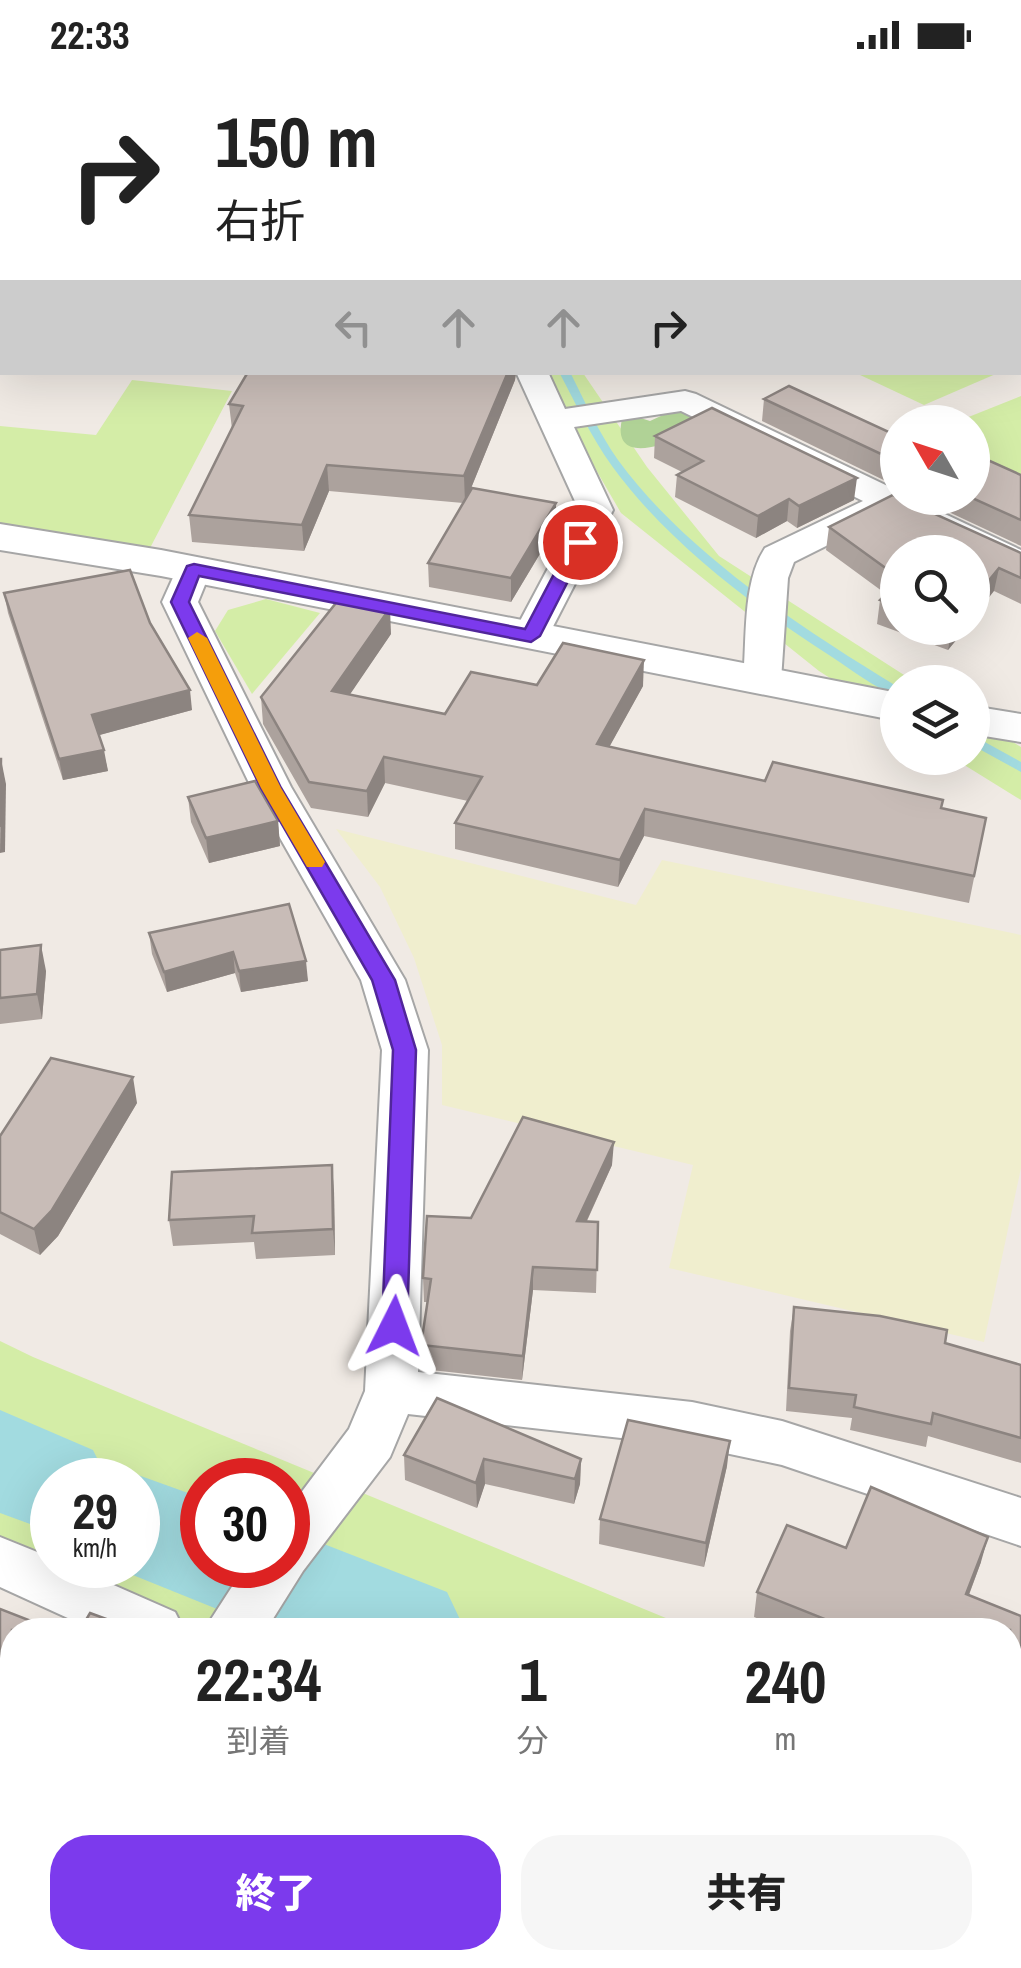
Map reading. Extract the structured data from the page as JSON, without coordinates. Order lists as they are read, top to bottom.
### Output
{
  "north": "top left",
  "page": {
    "status": "22:33",
    "turn": ["150 m", "右折"],
    "speed": "29 km/h",
    "limit": "30",
    "eta": [
      "22:34",
      "到着",
      "1",
      "分",
      "240",
      "m"
    ],
    "buttons": ["終了", "共有"]
  }
}
